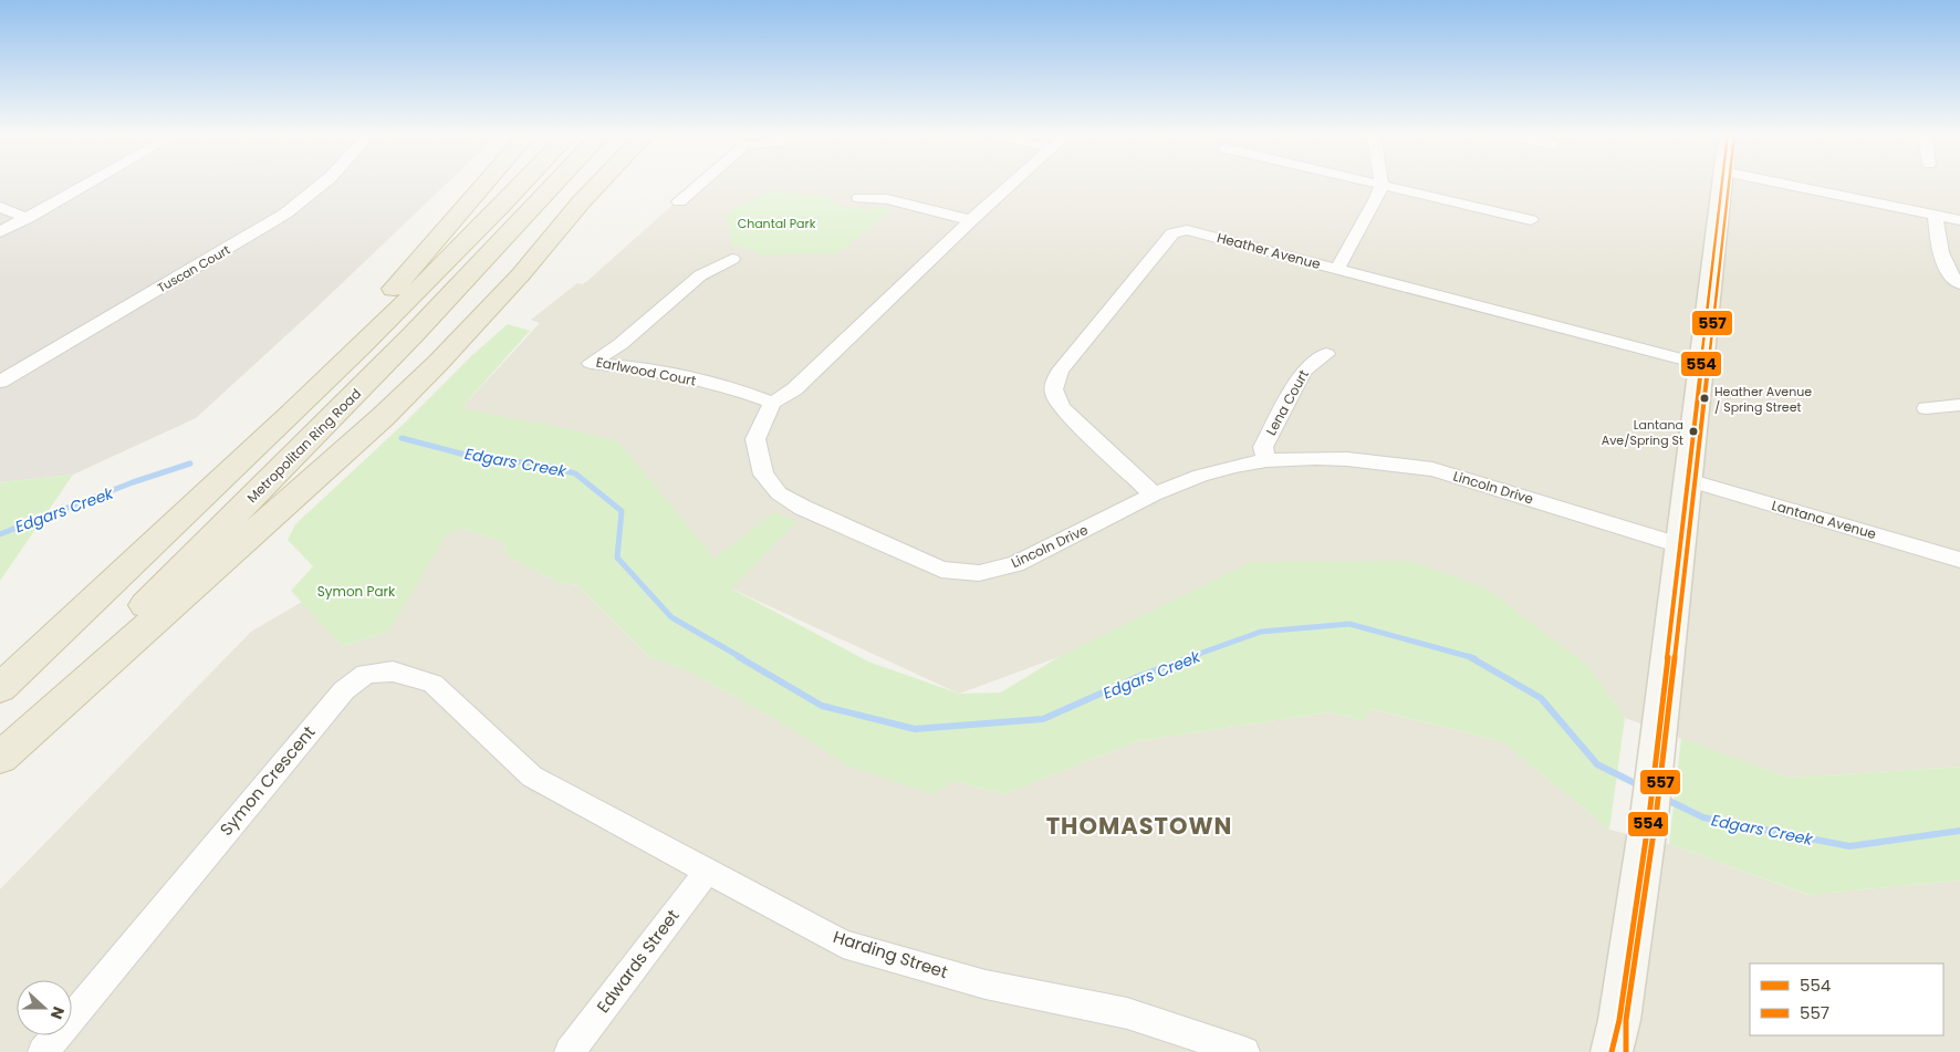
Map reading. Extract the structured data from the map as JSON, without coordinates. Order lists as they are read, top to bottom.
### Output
{
  "streets": {
    "highway": ["Metropolitan Ring Road"],
    "street": [
      "Heather Avenue",
      "Tuscan Court",
      "Earlwood Court",
      "Lena Court",
      "Lincoln Drive",
      "Lantana Avenue",
      "Symon Crescent",
      "Harding Street",
      "Edwards Street"
    ]
  },
  "crossings": [
    ["Heather Avenue", "Lincoln Drive"],
    ["Earlwood Court", "Lincoln Drive"],
    ["Lena Court", "Lincoln Drive"],
    ["Symon Crescent", "Harding Street"],
    ["Harding Street", "Edwards Street"]
  ],
  "districts": ["THOMASTOWN"],
  "water": ["Edgars Creek"],
  "parks": ["Chantal Park", "Symon Park"],
  "places": ["Heather Avenue / Spring Street", "Lantana Ave/Spring St"],
  "lines": ["transit line 554", "transit line 557"],
  "legend": ["554", "557"],
  "north": "right"
}
